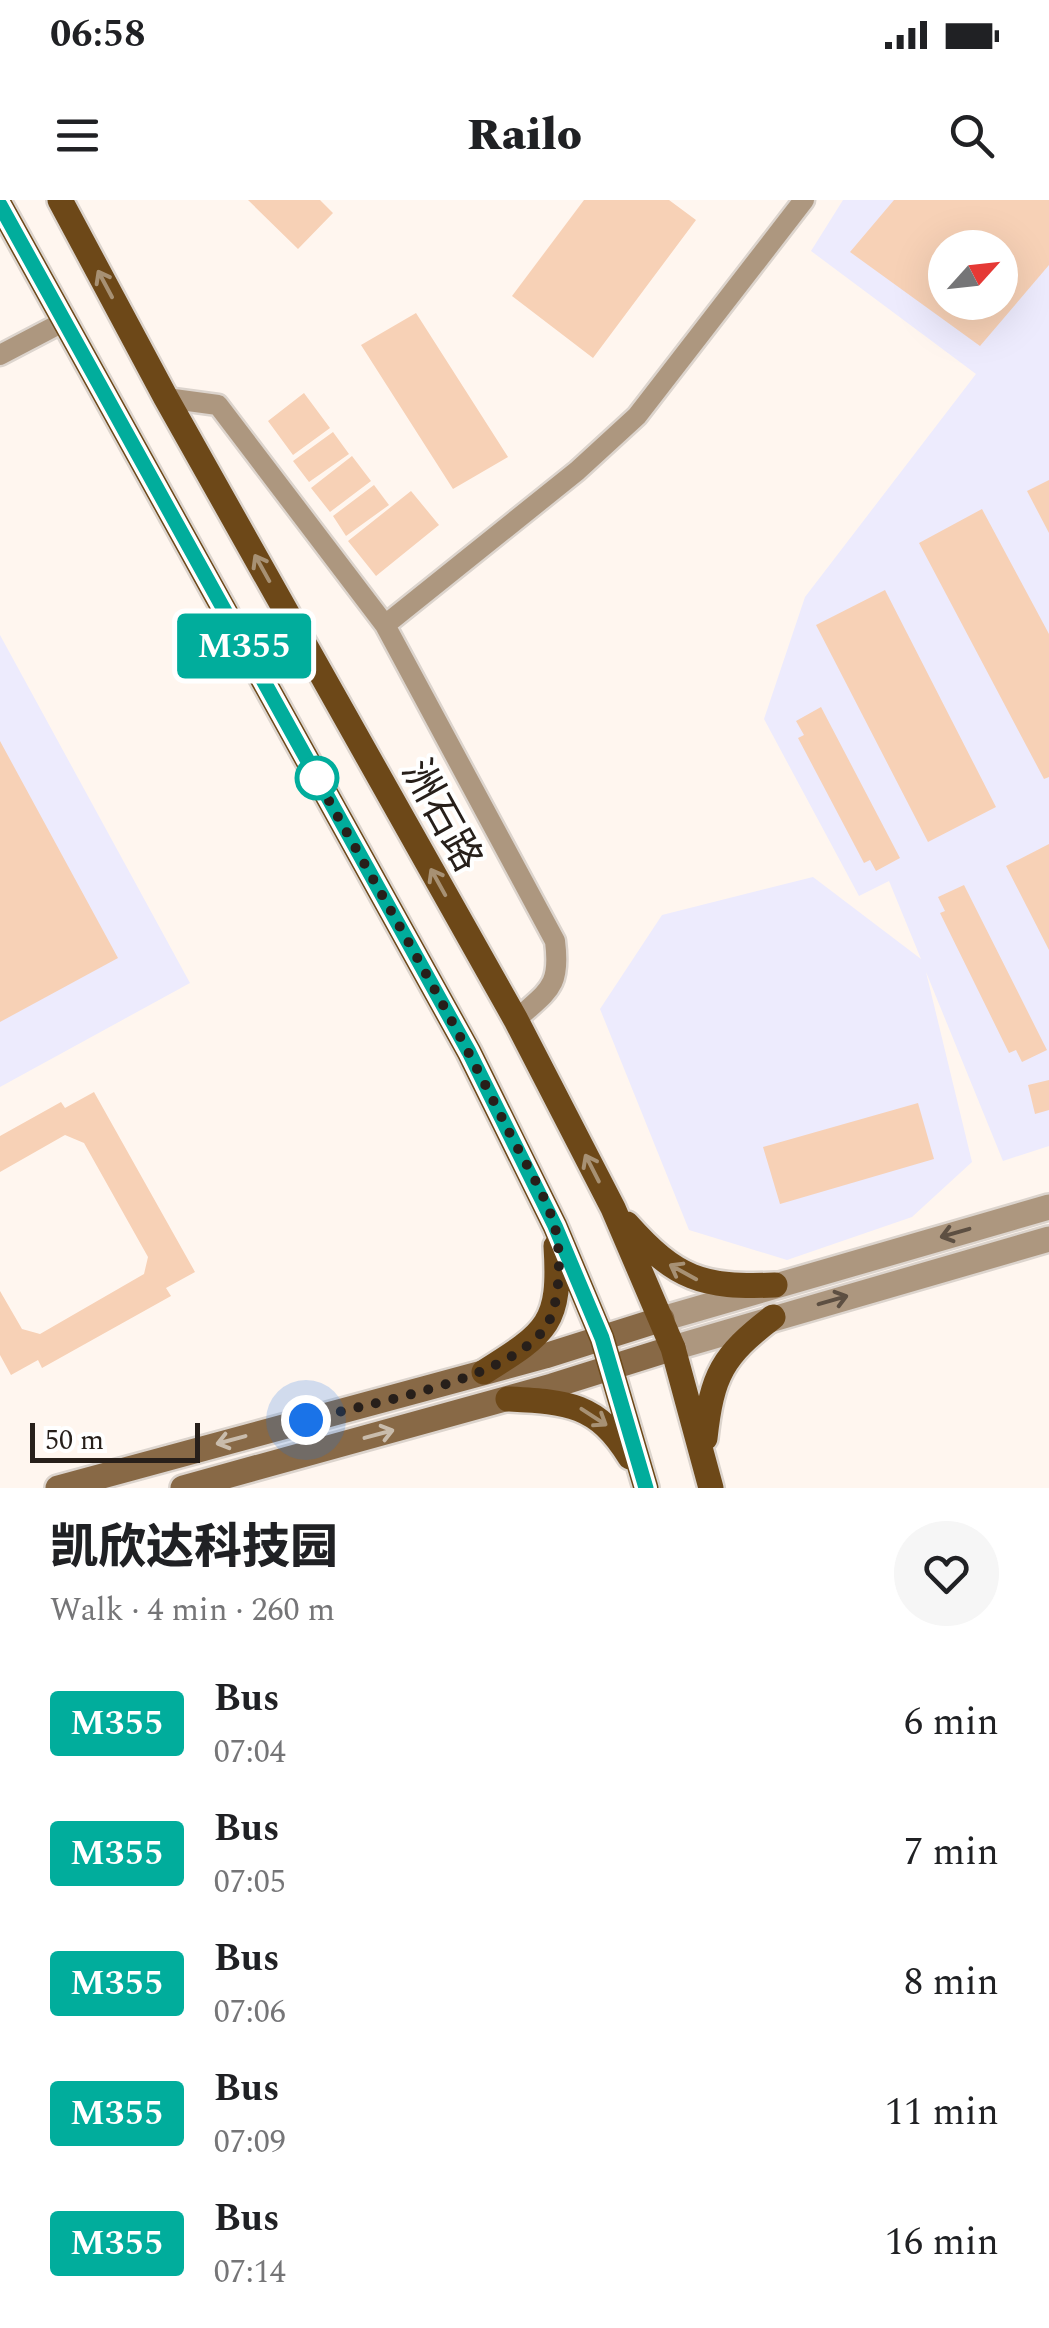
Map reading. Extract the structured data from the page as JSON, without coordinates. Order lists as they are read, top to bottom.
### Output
{
  "streets": {
    "main road": ["洲石路"]
  },
  "lines": ["bus line M355"],
  "scale_bar": "50 m",
  "north": "top right",
  "page": {
    "status": "06:58",
    "header": "Railo",
    "on_map": "M355",
    "scale": "50 m",
    "heading": ["凯欣达科技园", "Walk · 4 min · 260 m"],
    "list": [
      {
        "mark": "M355",
        "name": "Bus",
        "note": "07:04",
        "value": "6 min"
      },
      {
        "mark": "M355",
        "name": "Bus",
        "note": "07:05",
        "value": "7 min"
      },
      {
        "mark": "M355",
        "name": "Bus",
        "note": "07:06",
        "value": "8 min"
      },
      {
        "mark": "M355",
        "name": "Bus",
        "note": "07:09",
        "value": "11 min"
      },
      {
        "mark": "M355",
        "name": "Bus",
        "note": "07:14",
        "value": "16 min"
      }
    ]
  }
}
